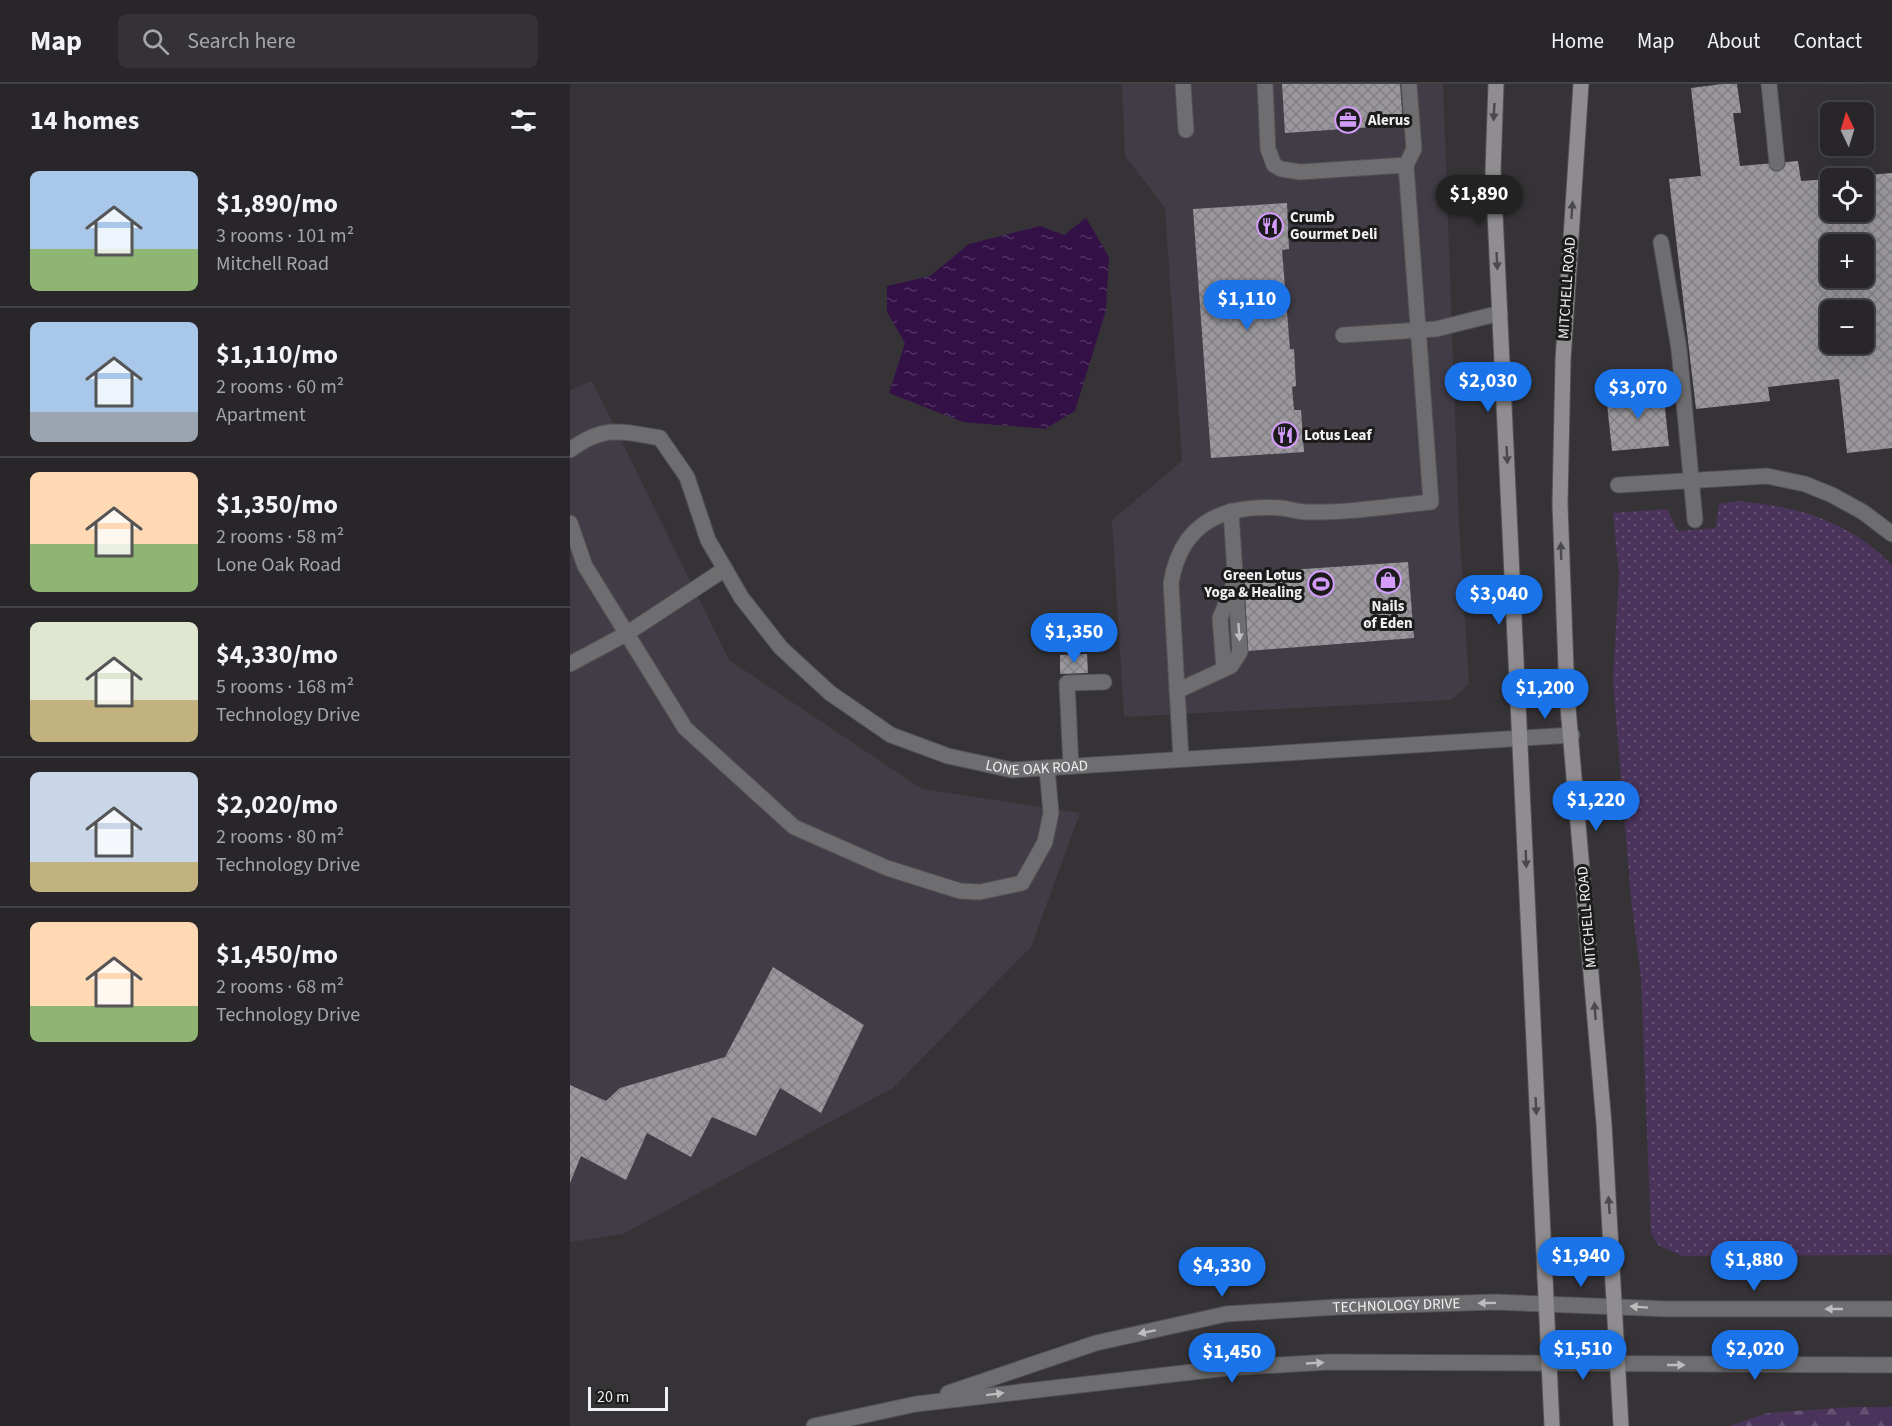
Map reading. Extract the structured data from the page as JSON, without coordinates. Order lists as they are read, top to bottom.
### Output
{
  "streets": {
    "main road": ["MITCHELL ROAD"],
    "street": ["LONE OAK ROAD", "TECHNOLOGY DRIVE"]
  },
  "crossings": [
    ["MITCHELL ROAD", "LONE OAK ROAD"],
    ["MITCHELL ROAD", "TECHNOLOGY DRIVE"]
  ],
  "places": {
    "office": ["Alerus"],
    "restaurant": ["Crumb Gourmet Deli", "Lotus Leaf"],
    "shop": ["Nails of Eden"],
    "sports": ["Green Lotus Yoga & Healing"]
  },
  "scale_bar": "20 m",
  "north": "top",
  "page": {
    "header": "Map",
    "search": "Search here",
    "nav": [
      "Home",
      "Map",
      "About",
      "Contact"
    ],
    "heading": "14 homes",
    "map_buttons": ["+", "−"],
    "list": [
      {
        "name": "$1,890/mo",
        "note": "3 rooms · 101 m² · Mitchell Road"
      },
      {
        "name": "$1,110/mo",
        "note": "2 rooms · 60 m² · Apartment"
      },
      {
        "name": "$1,350/mo",
        "note": "2 rooms · 58 m² · Lone Oak Road"
      },
      {
        "name": "$4,330/mo",
        "note": "5 rooms · 168 m² · Technology Drive"
      },
      {
        "name": "$2,020/mo",
        "note": "2 rooms · 80 m² · Technology Drive"
      },
      {
        "name": "$1,450/mo",
        "note": "2 rooms · 68 m² · Technology Drive"
      }
    ],
    "price": [
      "$1,890",
      "$1,110",
      "$2,030",
      "$3,070",
      "$3,040",
      "$1,350",
      "$1,200",
      "$1,220",
      "$1,940",
      "$1,880",
      "$4,330",
      "$1,510",
      "$2,020",
      "$1,450"
    ],
    "scale": "20 m"
  }
}
